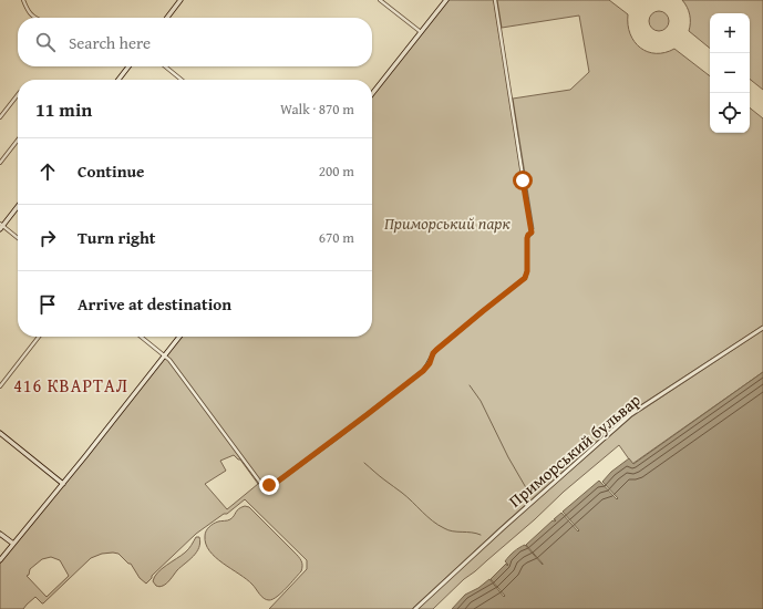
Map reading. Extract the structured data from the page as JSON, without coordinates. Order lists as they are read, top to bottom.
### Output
{
  "streets": {
    "street": ["Приморський бульвар"]
  },
  "districts": ["416 КВАРТАЛ"],
  "parks": ["Приморський парк"],
  "page": {
    "map_buttons": ["+", "−"],
    "search": "Search here",
    "heading": ["11 min", "Walk · 870 m"],
    "list": [
      ["Continue", "200 m"],
      ["Turn right", "670 m"],
      "Arrive at destination"
    ]
  }
}
